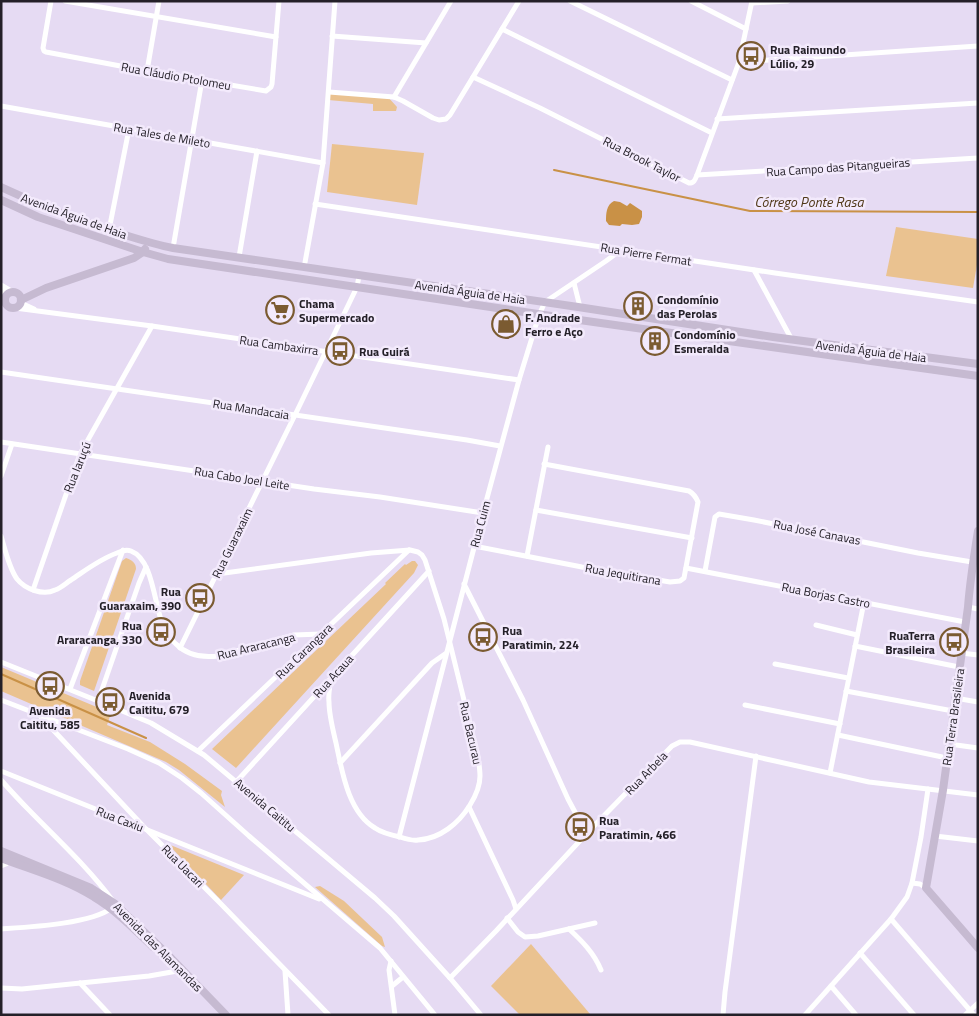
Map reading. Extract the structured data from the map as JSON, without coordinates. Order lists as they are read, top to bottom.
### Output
{
  "streets": {
    "main road": ["Avenida Águia de Haia", "Rua Terra Brasileira", "Avenida das Alamandas"],
    "street": [
      "Rua Cláudio Ptolomeu",
      "Rua Tales de Mileto",
      "Rua Brook Taylor",
      "Rua Campo das Pitangueiras",
      "Rua Pierre Fermat",
      "Rua Cambaxirra",
      "Rua Mandacaia",
      "Rua Iaruçú",
      "Rua Cabo Joel Leite",
      "Rua Cuim",
      "Rua José Canavas",
      "Rua Guaraxaim",
      "Rua Jequitirana",
      "Rua Borjas Castro",
      "Rua Araracanga",
      "Rua Carangara",
      "Rua Acaua",
      "Rua Bacurau",
      "Rua Arbela",
      "Avenida Caititu",
      "Rua Caxiu",
      "Rua Uacari"
    ]
  },
  "crossings": [
    ["Rua Brook Taylor", "Rua Campo das Pitangueiras"],
    ["Avenida Águia de Haia", "Rua Cuim"],
    ["Avenida Águia de Haia", "Rua Guaraxaim"],
    ["Rua Cambaxirra", "Rua Iaruçú"],
    ["Rua Cambaxirra", "Rua Cuim"],
    ["Rua Cambaxirra", "Rua Guaraxaim"],
    ["Rua Mandacaia", "Rua Iaruçú"],
    ["Rua Mandacaia", "Rua Cuim"],
    ["Rua Mandacaia", "Rua Guaraxaim"],
    ["Rua Iaruçú", "Rua Cabo Joel Leite"],
    ["Rua Cabo Joel Leite", "Rua Cuim"],
    ["Rua Cabo Joel Leite", "Rua Guaraxaim"],
    ["Rua Cuim", "Rua Jequitirana"],
    ["Rua Cuim", "Rua Bacurau"],
    ["Rua José Canavas", "Rua Borjas Castro"],
    ["Rua José Canavas", "Rua Terra Brasileira"],
    ["Rua Guaraxaim", "Rua Araracanga"],
    ["Rua Jequitirana", "Rua Borjas Castro"],
    ["Rua Borjas Castro", "Rua Terra Brasileira"],
    ["Rua Araracanga", "Rua Carangara"],
    ["Rua Carangara", "Rua Bacurau"],
    ["Rua Carangara", "Avenida Caititu"],
    ["Rua Acaua", "Rua Bacurau"],
    ["Rua Acaua", "Avenida Caititu"],
    ["Rua Terra Brasileira", "Rua Arbela"],
    ["Rua Arbela", "Avenida Caititu"],
    ["Rua Caxiu", "Rua Uacari"]
  ],
  "water": ["Córrego Ponte Rasa"],
  "places": {
    "bus stop": [
      "Rua Raimundo Lúlio, 29",
      "Rua Guirá",
      "Rua Guaraxaim, 390",
      "Rua Araracanga, 330",
      "Rua Paratimin, 224",
      "RuaTerra Brasileira",
      "Avenida Caititu, 585",
      "Avenida Caititu, 679",
      "Rua Paratimin, 466"
    ],
    "building": ["Condomínio das Perolas", "Condomínio Esmeralda"],
    "supermarket": ["Chama Supermercado"],
    "shop": ["F. Andrade Ferro e Aço"]
  }
}
